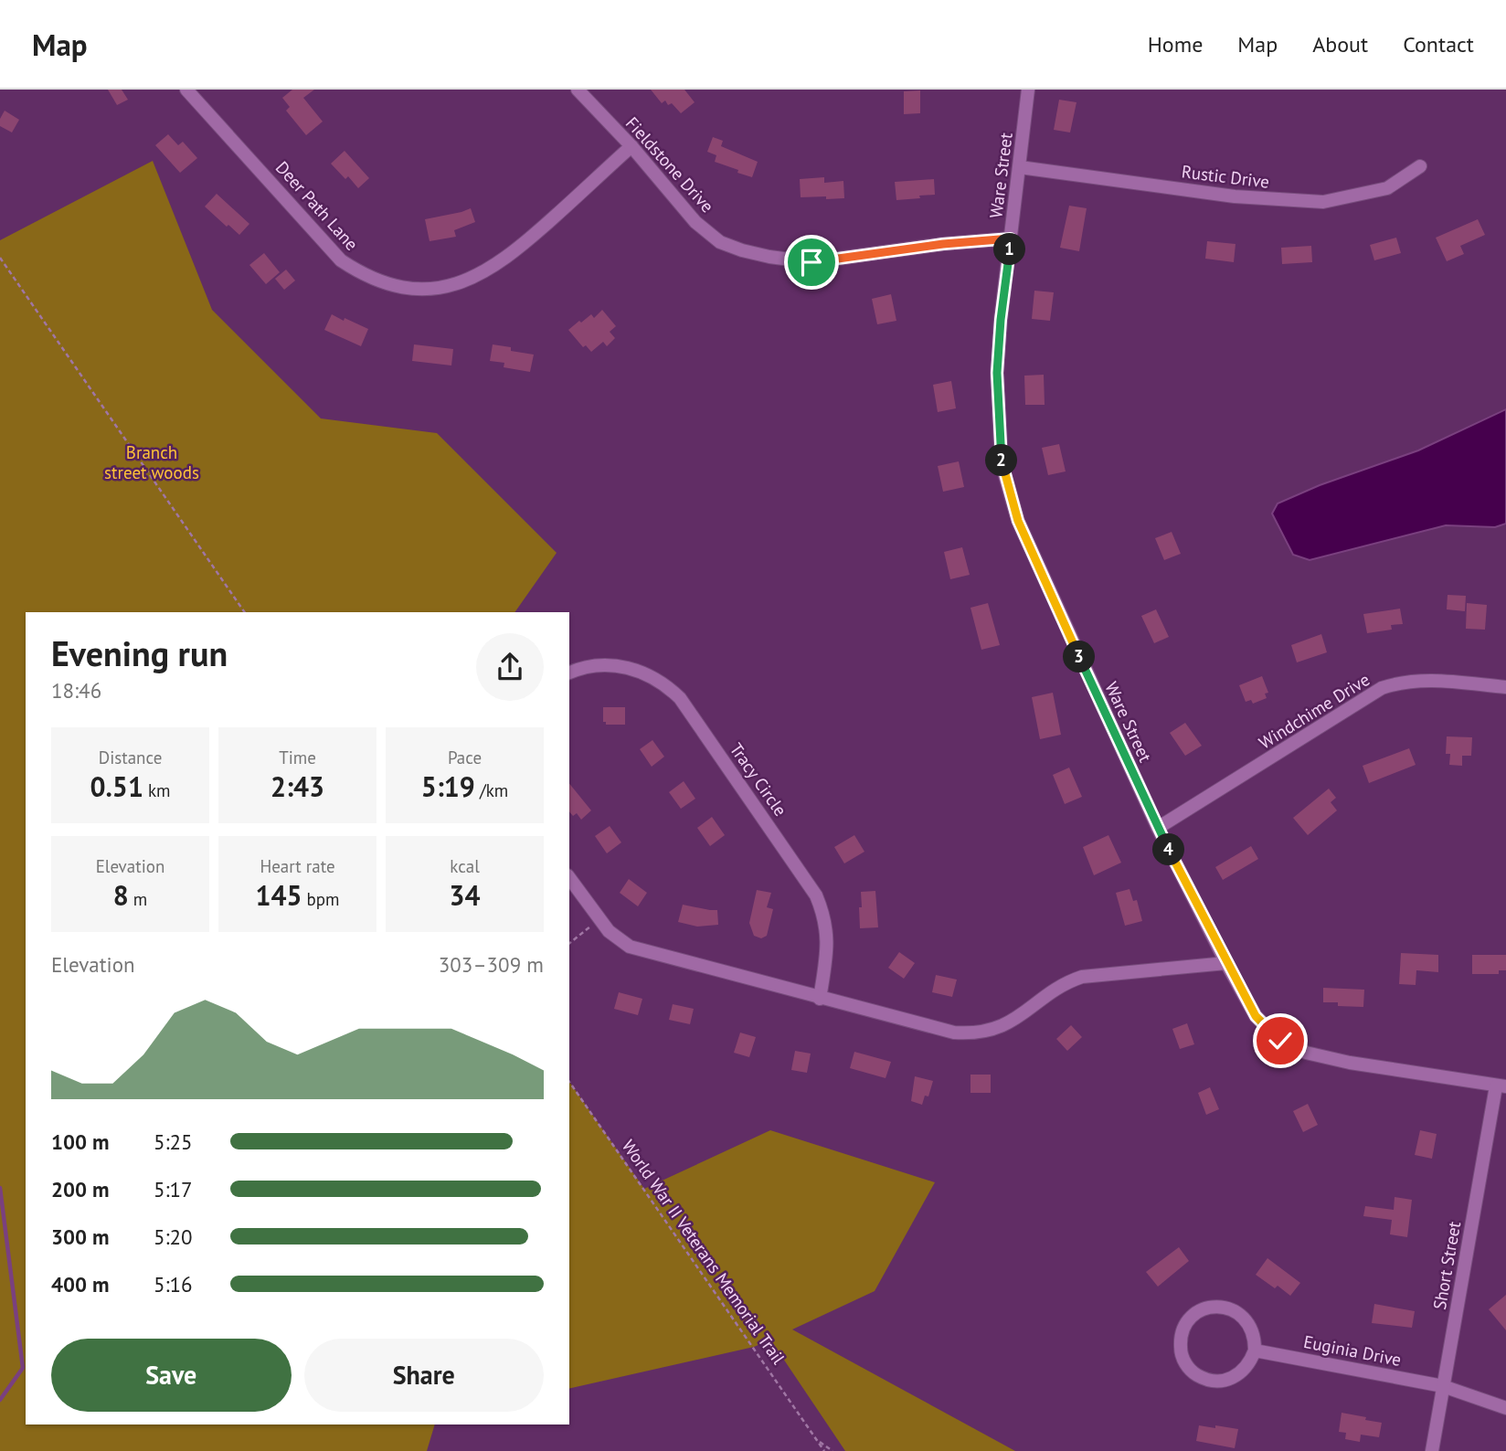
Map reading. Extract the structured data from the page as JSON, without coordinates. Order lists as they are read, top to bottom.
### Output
{
  "streets": {
    "street": [
      "Fieldstone Drive",
      "Ware Street",
      "Rustic Drive",
      "Deer Path Lane",
      "Windchime Drive",
      "Tracy Circle",
      "Short Street",
      "Euginia Drive"
    ],
    "path": ["World War II Veterans Memorial Trail"]
  },
  "crossings": [
    ["Fieldstone Drive", "Ware Street"],
    ["Fieldstone Drive", "Deer Path Lane"],
    ["Ware Street", "Rustic Drive"],
    ["Ware Street", "Windchime Drive"],
    ["Ware Street", "Short Street"],
    ["Short Street", "Euginia Drive"]
  ],
  "parks": ["Branch street woods"],
  "page": {
    "header": "Map",
    "nav": [
      "Home",
      "Map",
      "About",
      "Contact"
    ],
    "pins": [
      "1",
      "2",
      "3",
      "4"
    ],
    "heading": ["Evening run", "18:46"],
    "stats": [
      ["Distance", "0.51 km"],
      ["Time", "2:43"],
      ["Pace", "5:19 /km"],
      ["Elevation", "8 m"],
      ["Heart rate", "145 bpm"],
      ["kcal", "34"]
    ],
    "chart": ["Elevation", "303–309 m"],
    "list": [
      {
        "name": "100 m",
        "note": "5:25"
      },
      {
        "name": "200 m",
        "note": "5:17"
      },
      {
        "name": "300 m",
        "note": "5:20"
      },
      {
        "name": "400 m",
        "note": "5:16"
      }
    ],
    "buttons": ["Save", "Share"]
  }
}
